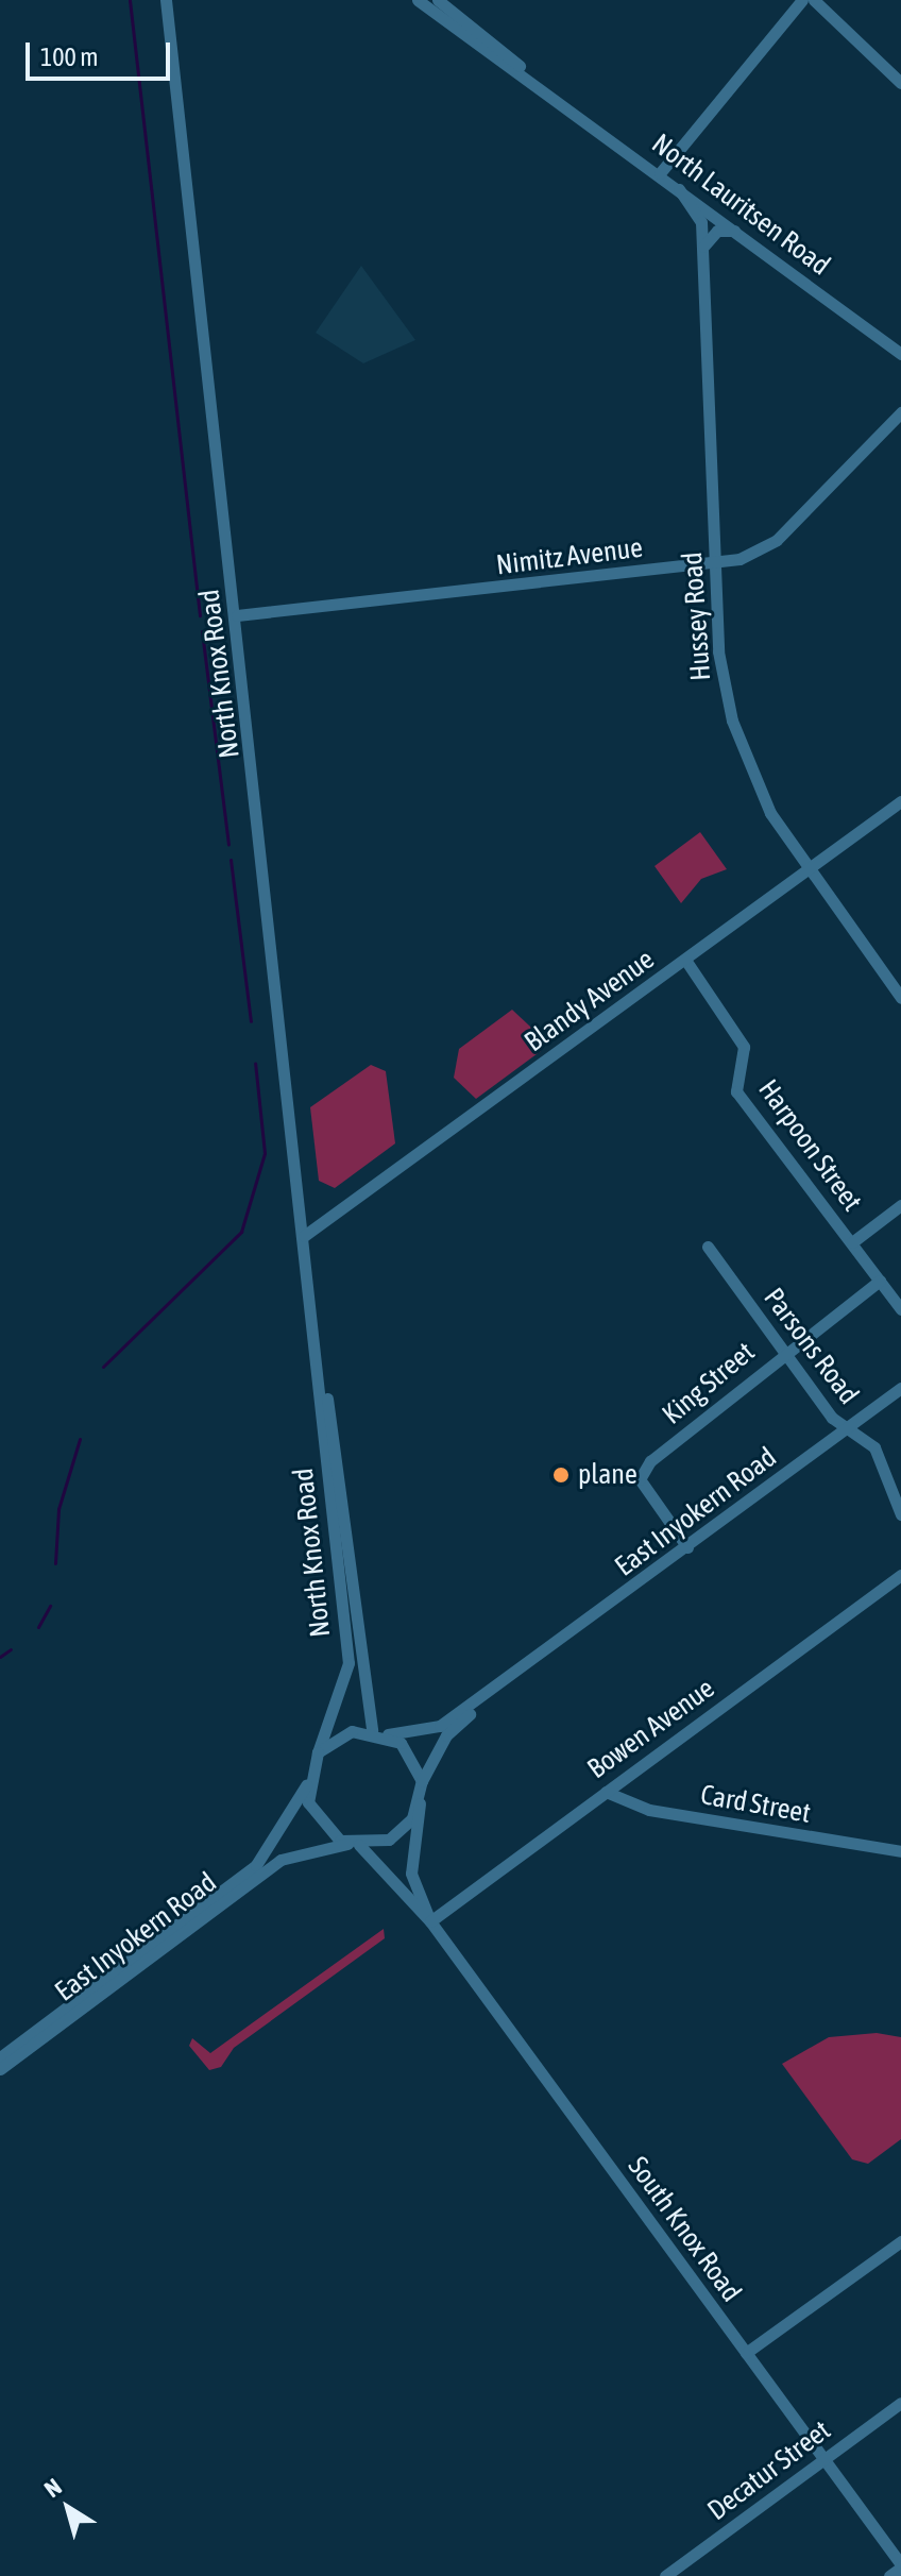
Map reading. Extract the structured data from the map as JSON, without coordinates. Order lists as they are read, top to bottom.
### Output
{
  "streets": {
    "street": [
      "North Lauritsen Road",
      "Nimitz Avenue",
      "Hussey Road",
      "North Knox Road",
      "Blandy Avenue",
      "Harpoon Street",
      "Parsons Road",
      "King Street",
      "East Inyokern Road",
      "Bowen Avenue",
      "Card Street",
      "South Knox Road",
      "Decatur Street"
    ]
  },
  "crossings": [
    ["North Lauritsen Road", "Hussey Road"],
    ["Nimitz Avenue", "Hussey Road"],
    ["Nimitz Avenue", "North Knox Road"],
    ["Hussey Road", "Blandy Avenue"],
    ["North Knox Road", "Blandy Avenue"],
    ["North Knox Road", "East Inyokern Road"],
    ["North Knox Road", "South Knox Road"],
    ["Blandy Avenue", "Harpoon Street"],
    ["Harpoon Street", "King Street"],
    ["Parsons Road", "King Street"],
    ["Parsons Road", "East Inyokern Road"],
    ["King Street", "East Inyokern Road"],
    ["East Inyokern Road", "South Knox Road"],
    ["Bowen Avenue", "Card Street"],
    ["Bowen Avenue", "South Knox Road"],
    ["South Knox Road", "Decatur Street"]
  ],
  "places": ["plane"],
  "scale_bar": "100 m",
  "north": "top left"
}
